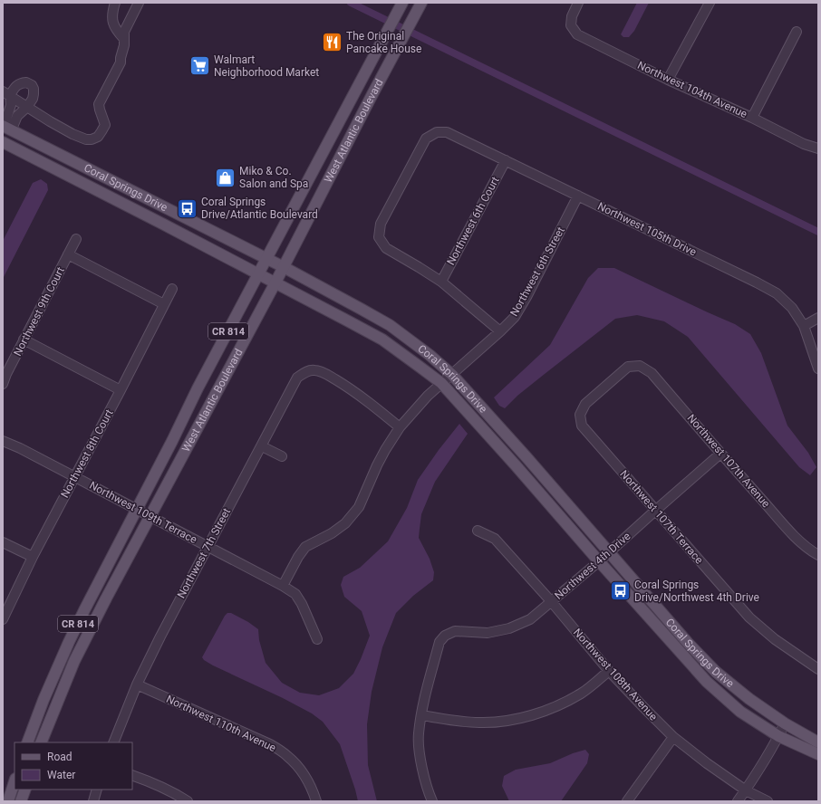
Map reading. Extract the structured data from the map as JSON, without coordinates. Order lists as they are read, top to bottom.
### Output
{
  "streets": {
    "main road": ["West Atlantic Boulevard", "Coral Springs Drive", "CR 814"],
    "street": [
      "Northwest 104th Avenue",
      "Northwest 6th Court",
      "Northwest 105th Drive",
      "Northwest 6th Street",
      "Northwest 9th Court",
      "Northwest 8th Court",
      "Northwest 107th Avenue",
      "Northwest 109th Terrace",
      "Northwest 107th Terrace",
      "Northwest 7th Street",
      "Northwest 4th Drive",
      "Northwest 108th Avenue",
      "Northwest 110th Avenue"
    ]
  },
  "crossings": [
    ["West Atlantic Boulevard", "Coral Springs Drive"],
    ["West Atlantic Boulevard", "Northwest 109th Terrace"],
    ["Coral Springs Drive", "Northwest 6th Street"],
    ["Coral Springs Drive", "Northwest 4th Drive"],
    ["Northwest 6th Court", "Northwest 105th Drive"],
    ["Northwest 105th Drive", "Northwest 6th Street"],
    ["Northwest 6th Street", "Northwest 109th Terrace"],
    ["Northwest 6th Street", "Northwest 7th Street"],
    ["Northwest 8th Court", "Northwest 109th Terrace"],
    ["Northwest 107th Avenue", "Northwest 107th Terrace"],
    ["Northwest 107th Avenue", "Northwest 4th Drive"],
    ["Northwest 109th Terrace", "Northwest 7th Street"],
    ["Northwest 107th Terrace", "Northwest 4th Drive"],
    ["Northwest 7th Street", "Northwest 110th Avenue"],
    ["Northwest 4th Drive", "Northwest 108th Avenue"]
  ],
  "places": {
    "restaurant": ["The Original Pancake House"],
    "supermarket": ["Walmart Neighborhood Market"],
    "shop": ["Miko & Co. Salon and Spa"],
    "bus stop": ["Coral Springs Drive/Atlantic Boulevard", "Coral Springs Drive/Northwest 4th Drive"]
  },
  "legend": ["Road", "Water"]
}
